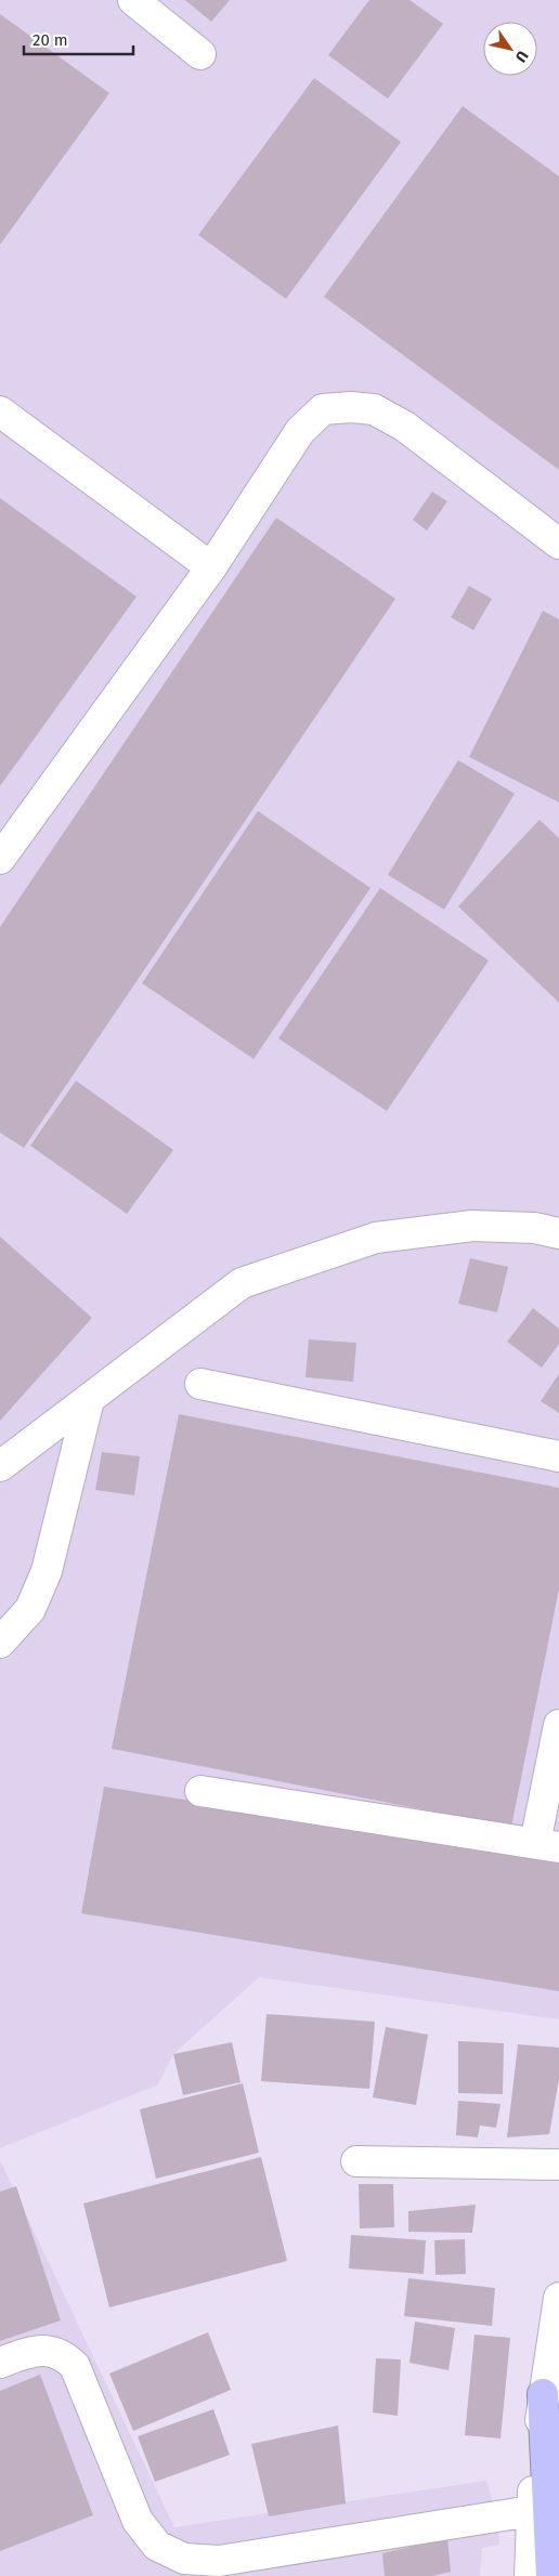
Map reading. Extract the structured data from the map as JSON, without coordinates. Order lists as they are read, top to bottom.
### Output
{
  "scale_bar": "20 m",
  "north": "bottom right"
}
